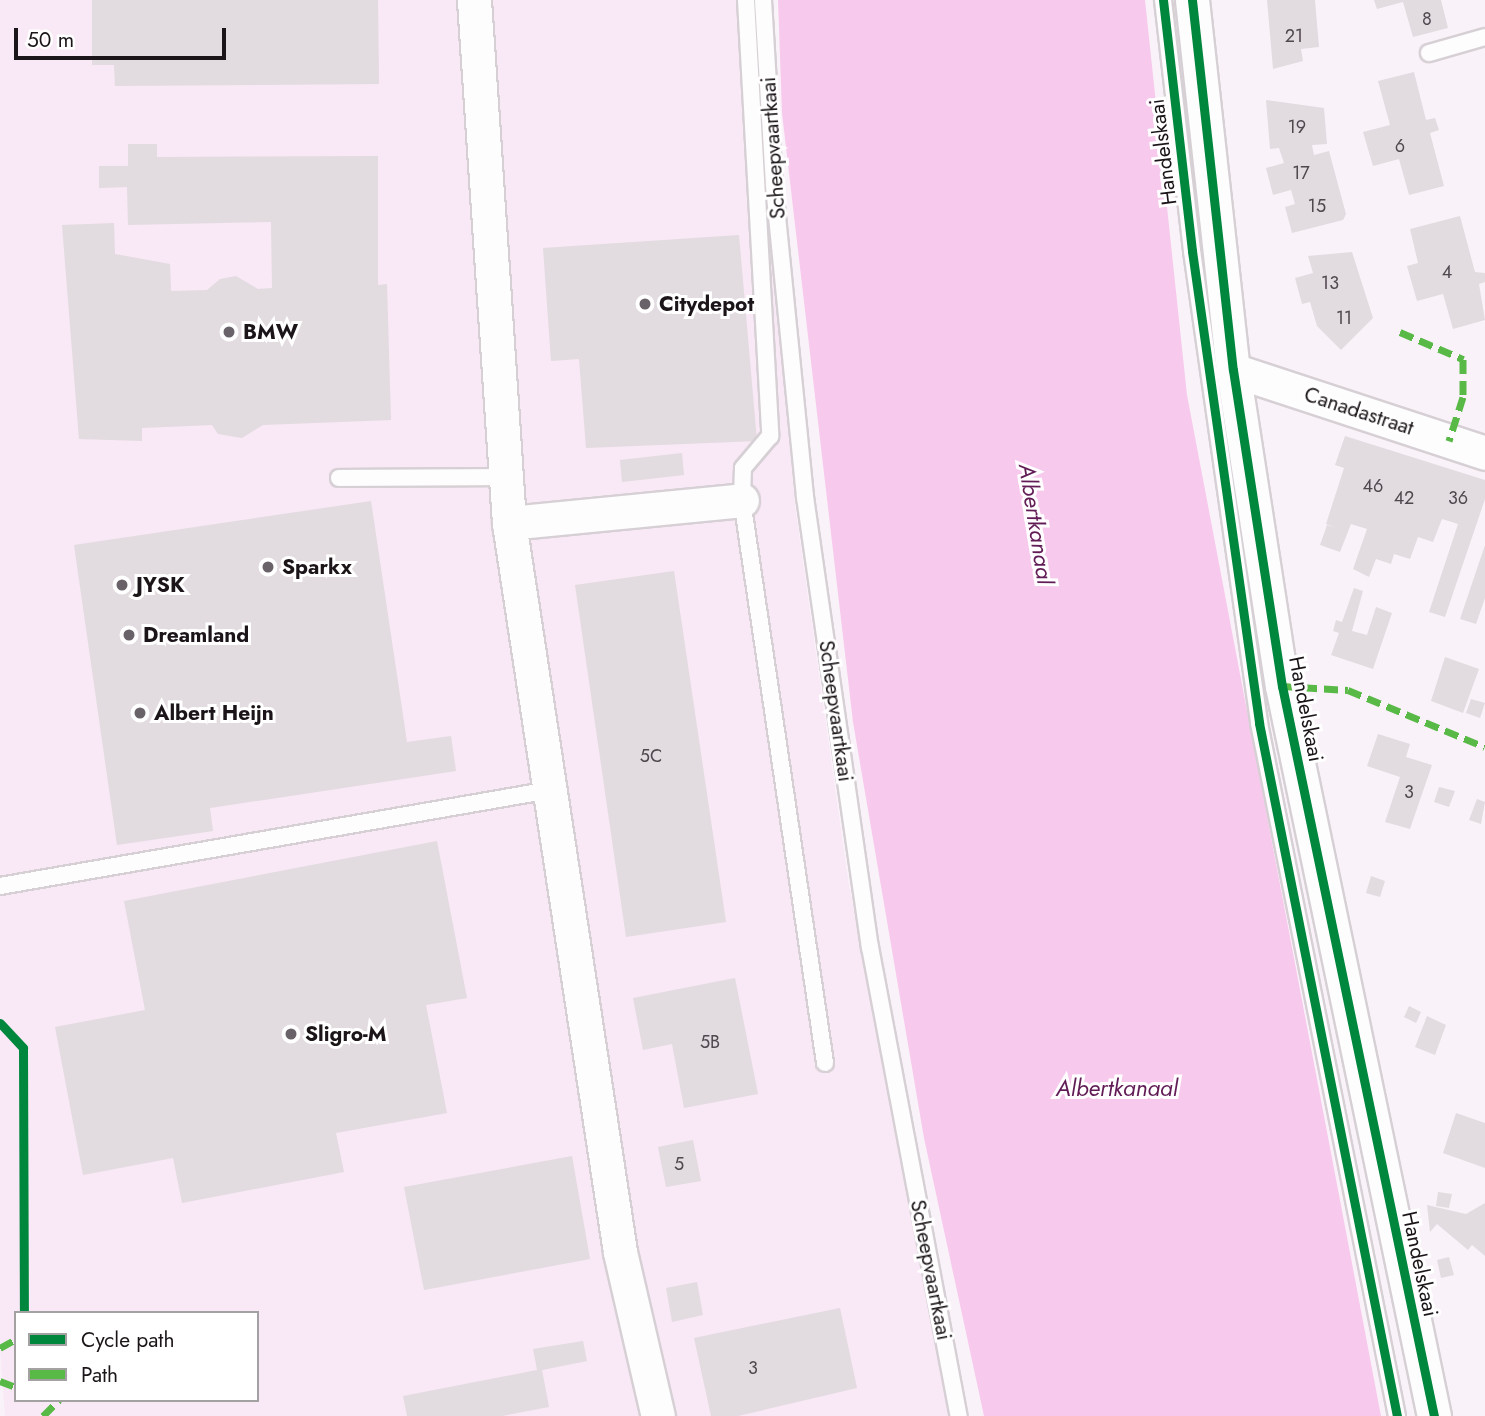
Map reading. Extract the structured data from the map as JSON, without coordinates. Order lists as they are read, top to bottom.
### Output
{
  "streets": {
    "street": ["Handelskaai", "Canadastraat"],
    "lane": ["Scheepvaartkaai"]
  },
  "crossings": [
    ["Handelskaai", "Canadastraat"]
  ],
  "water": ["Albertkanaal"],
  "places": [
    "Citydepot",
    "BMW",
    "Sparkx",
    "JYSK",
    "Dreamland",
    "Albert Heijn",
    "Sligro-M"
  ],
  "house_numbers": [
    "8",
    "21",
    "19",
    "6",
    "17",
    "15",
    "4",
    "13",
    "11",
    "46",
    "42",
    "36",
    "5C",
    "3",
    "5B",
    "5",
    "3"
  ],
  "legend": ["Cycle path", "Path"],
  "scale_bar": "50 m"
}
